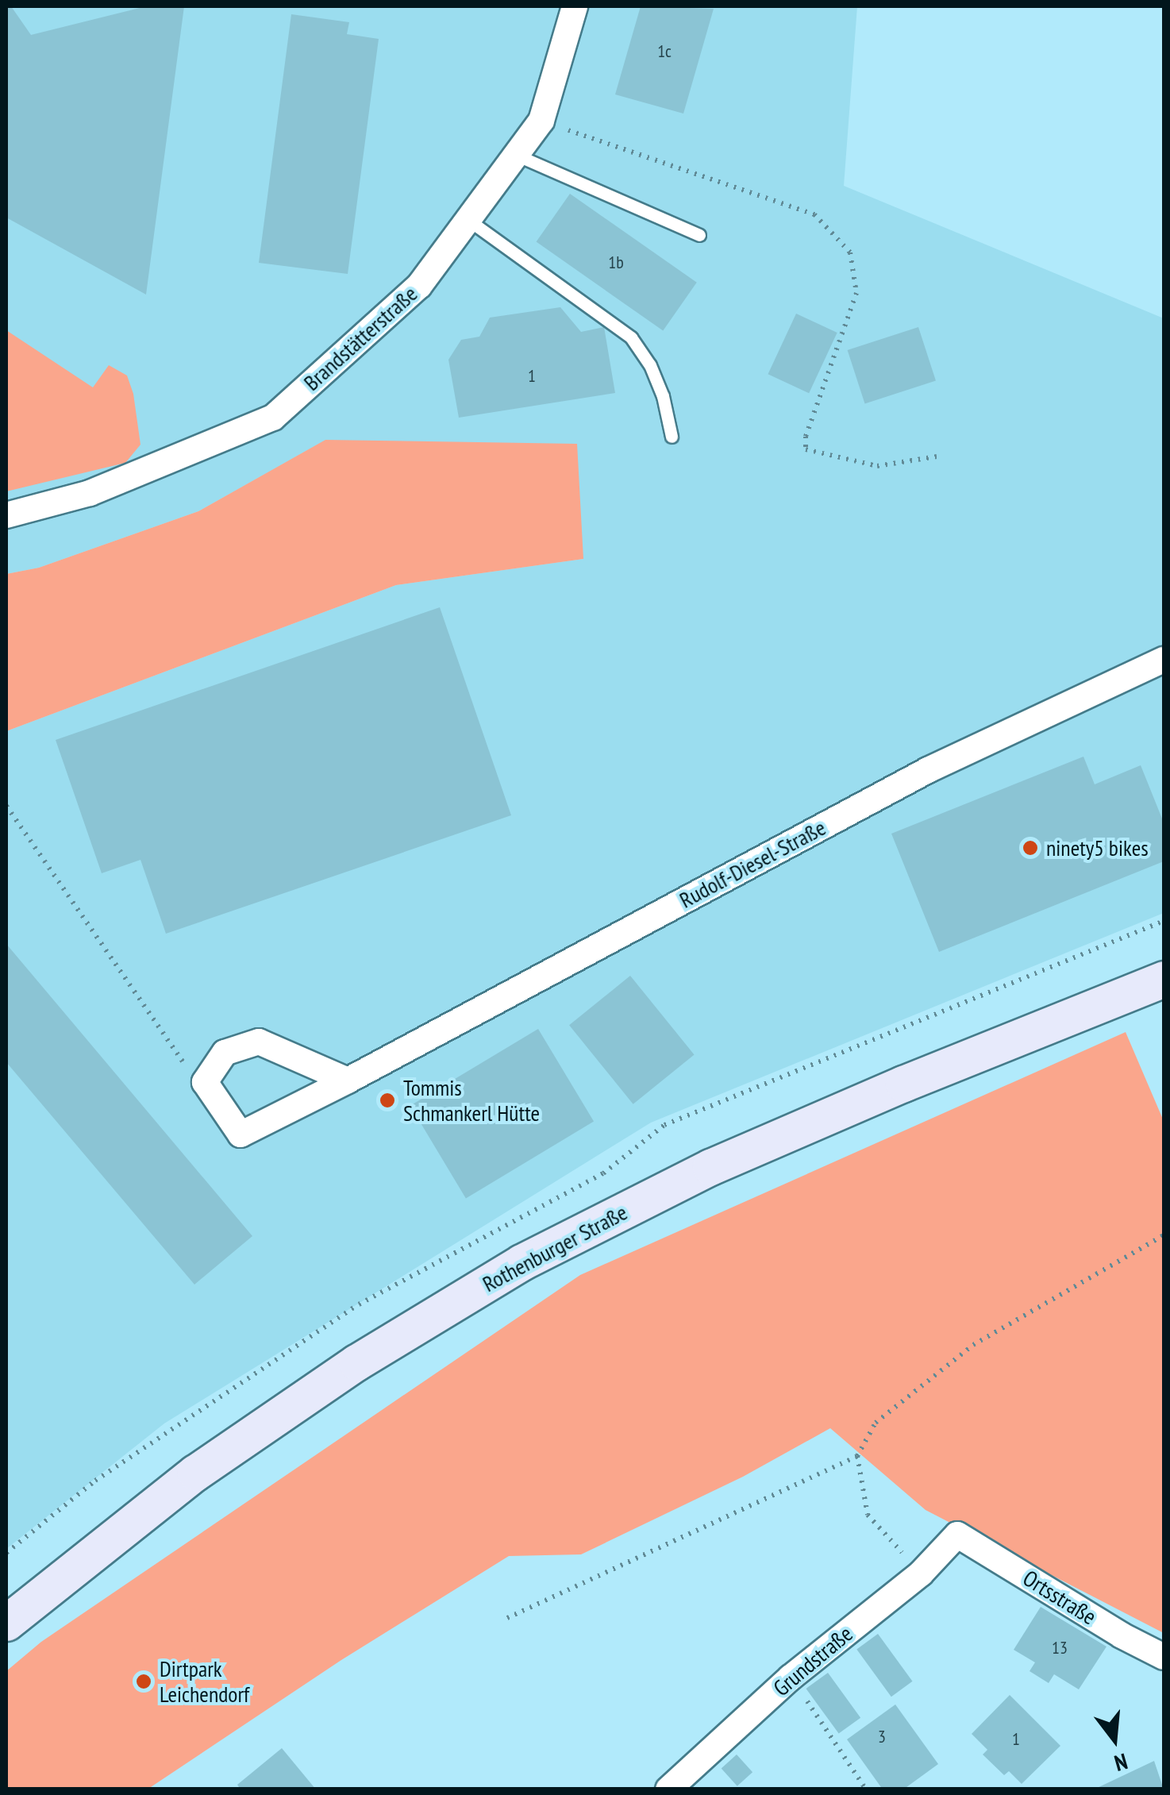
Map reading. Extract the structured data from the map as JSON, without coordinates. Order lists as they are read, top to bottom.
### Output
{
  "streets": {
    "main road": ["Rothenburger Straße"],
    "street": [
      "Brandstätterstraße",
      "Rudolf-Diesel-Straße",
      "Ortsstraße",
      "Grundstraße"
    ]
  },
  "crossings": [
    ["Ortsstraße", "Grundstraße"]
  ],
  "places": ["ninety5 bikes", "Tommis Schmankerl Hütte", "Dirtpark Leichendorf"],
  "house_numbers": [
    "1c",
    "1b",
    "1",
    "13",
    "3",
    "1"
  ],
  "north": "bottom"
}
